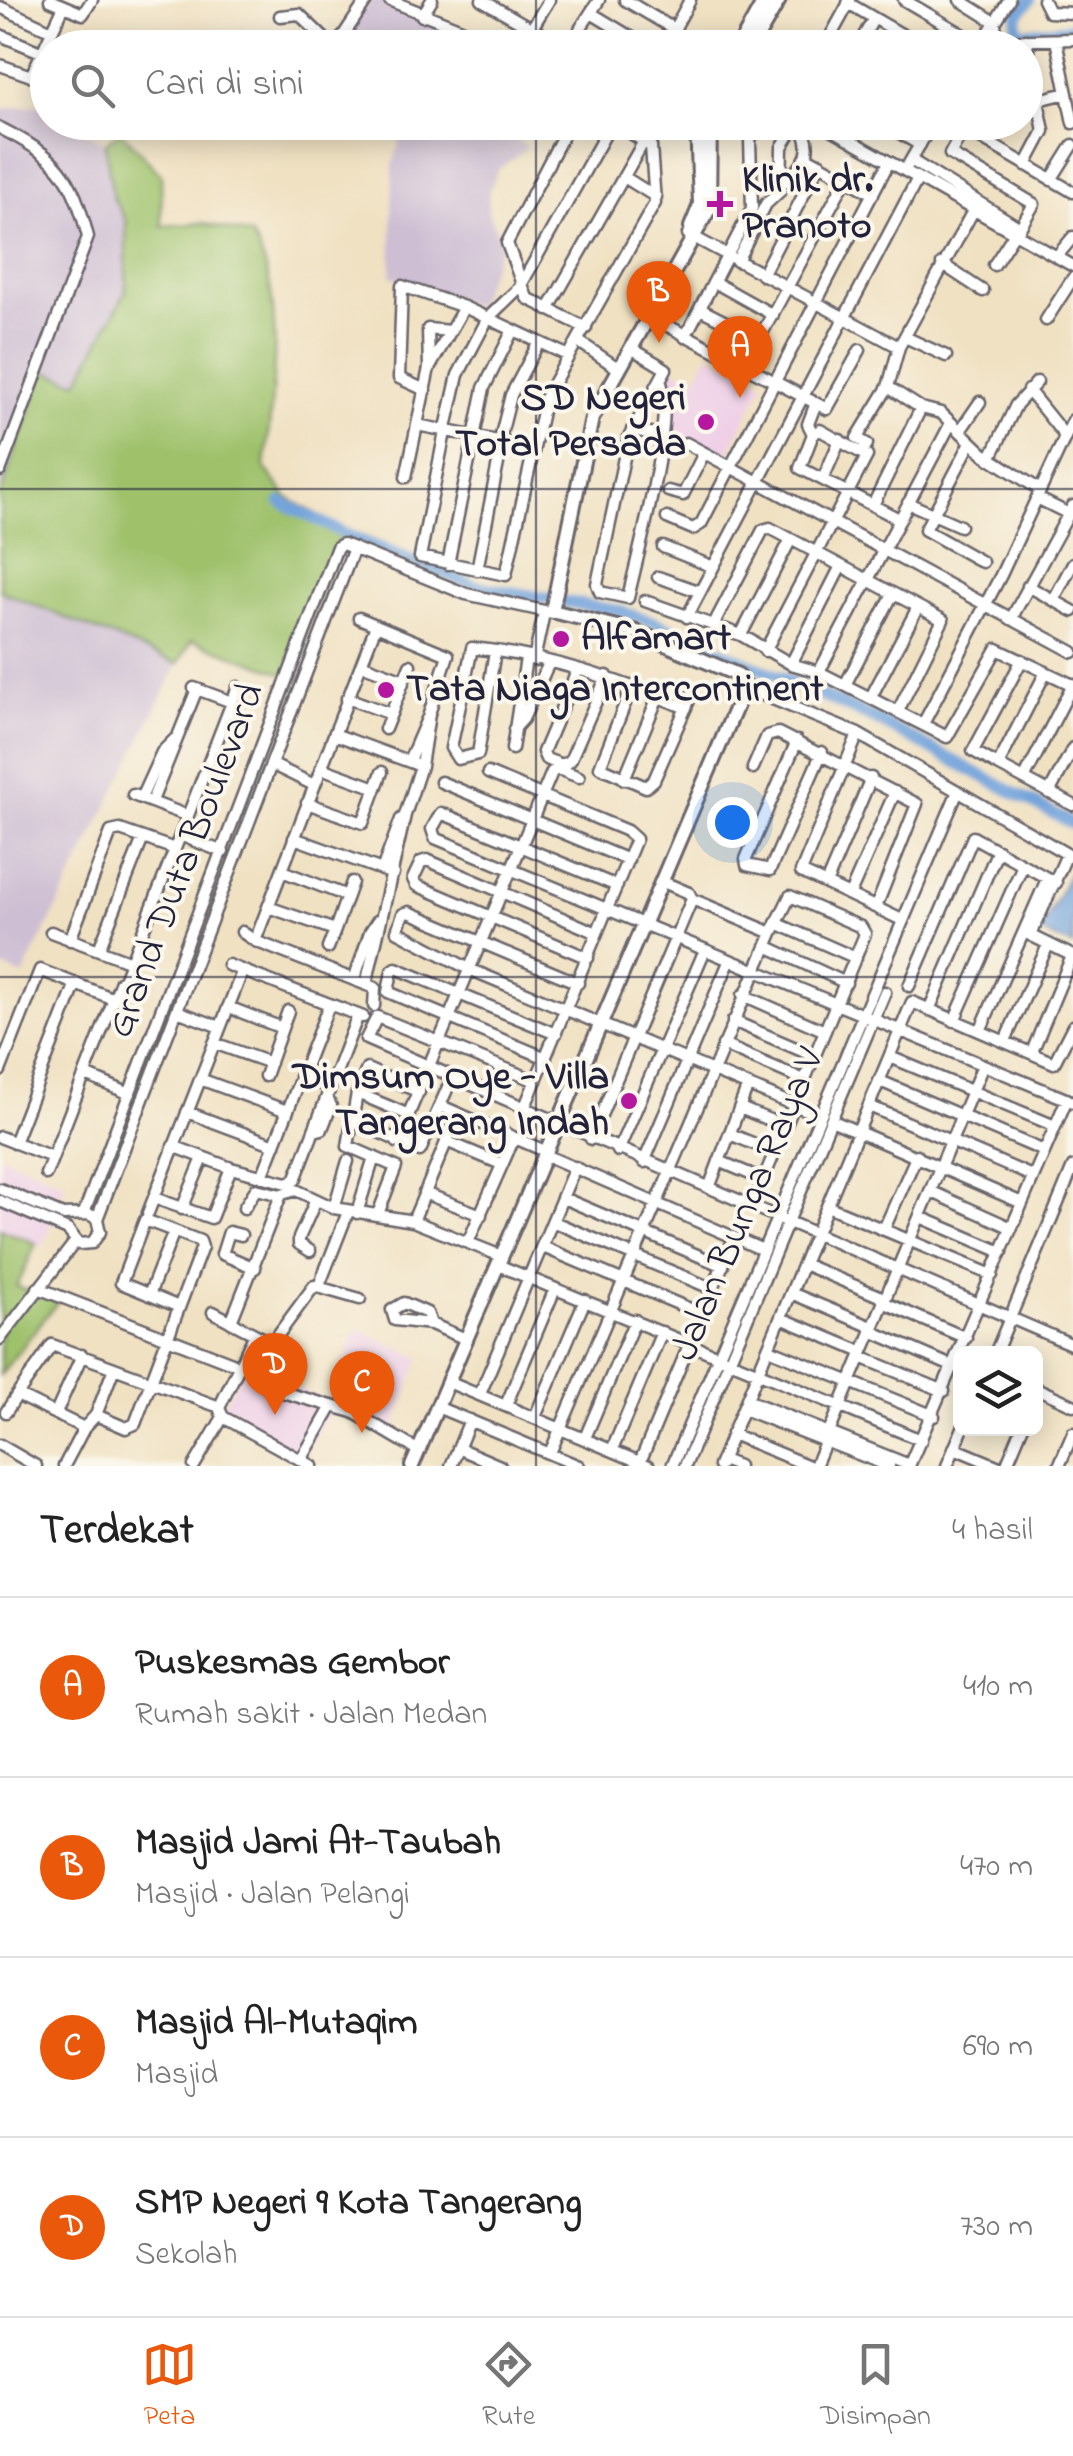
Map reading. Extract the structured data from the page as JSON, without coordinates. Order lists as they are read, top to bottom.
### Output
{
  "streets": {
    "street": ["Grand Duta Boulevard", "Jalan Bunga Raya V"]
  },
  "places": {
    "health": ["Klinik dr. Pranoto"],
    "other": [
      "SD Negeri Total Persada",
      "Alfamart",
      "Tata Niaga Intercontinent",
      "Dimsum Oye - Villa Tangerang Indah"
    ]
  },
  "page": {
    "search": "Cari di sini",
    "pins": [
      "B",
      "A",
      "D",
      "C"
    ],
    "heading": ["Terdekat", "4 hasil"],
    "list": [
      {
        "mark": "A",
        "name": "Puskesmas Gembor",
        "note": "Rumah sakit · Jalan Medan",
        "value": "410 m"
      },
      {
        "mark": "B",
        "name": "Masjid Jami At-Taubah",
        "note": "Masjid · Jalan Pelangi",
        "value": "470 m"
      },
      {
        "mark": "C",
        "name": "Masjid Al-Mutaqim",
        "note": "Masjid",
        "value": "690 m"
      },
      {
        "mark": "D",
        "name": "SMP Negeri 9 Kota Tangerang",
        "note": "Sekolah",
        "value": "730 m"
      }
    ],
    "nav": ["Peta", "Rute", "Disimpan"]
  }
}
